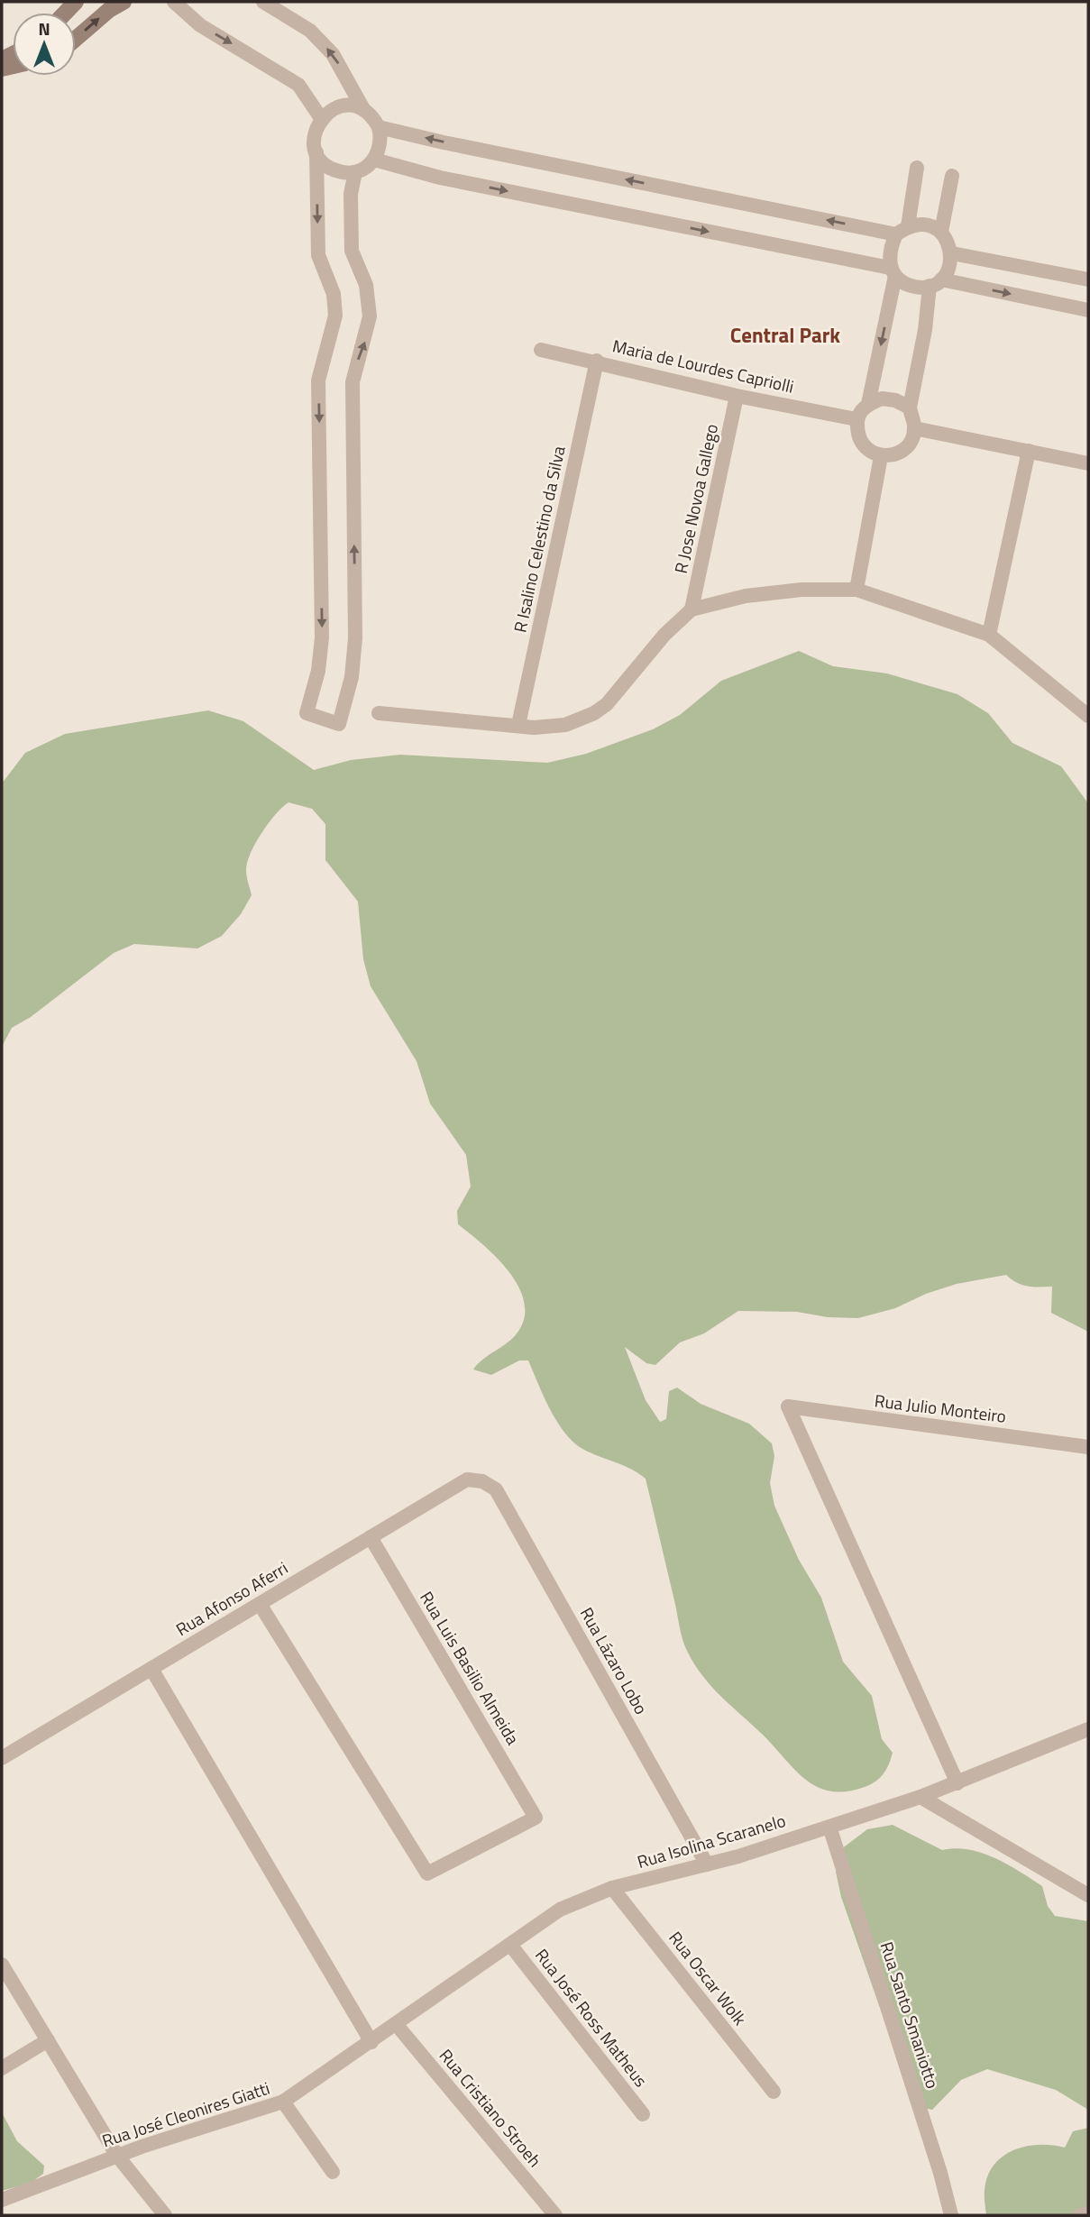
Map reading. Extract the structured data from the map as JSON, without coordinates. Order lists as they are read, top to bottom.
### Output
{
  "streets": {
    "street": [
      "Maria de Lourdes Capriolli",
      "R Jose Novoa Gallego",
      "R Isalino Celestino da Silva",
      "Rua Julio Monteiro",
      "Rua Afonso Aferri",
      "Rua Lázaro Lobo",
      "Rua Luis Basilio Almeida",
      "Rua Isolina Scaranelo",
      "Rua Oscar Wolk",
      "Rua Santo Smaniotto",
      "Rua José Ross Matheus",
      "Rua Cristiano Stroeh",
      "Rua José Cleonires Giatti"
    ]
  },
  "crossings": [
    ["Maria de Lourdes Capriolli", "R Jose Novoa Gallego"],
    ["Maria de Lourdes Capriolli", "R Isalino Celestino da Silva"],
    ["Rua Julio Monteiro", "Rua Isolina Scaranelo"],
    ["Rua Afonso Aferri", "Rua Lázaro Lobo"],
    ["Rua Afonso Aferri", "Rua Luis Basilio Almeida"],
    ["Rua Lázaro Lobo", "Rua Isolina Scaranelo"],
    ["Rua Isolina Scaranelo", "Rua Oscar Wolk"],
    ["Rua Isolina Scaranelo", "Rua Santo Smaniotto"],
    ["Rua Isolina Scaranelo", "Rua José Ross Matheus"],
    ["Rua Isolina Scaranelo", "Rua Cristiano Stroeh"],
    ["Rua Isolina Scaranelo", "Rua José Cleonires Giatti"]
  ],
  "districts": ["Central Park"],
  "north": "top"
}
